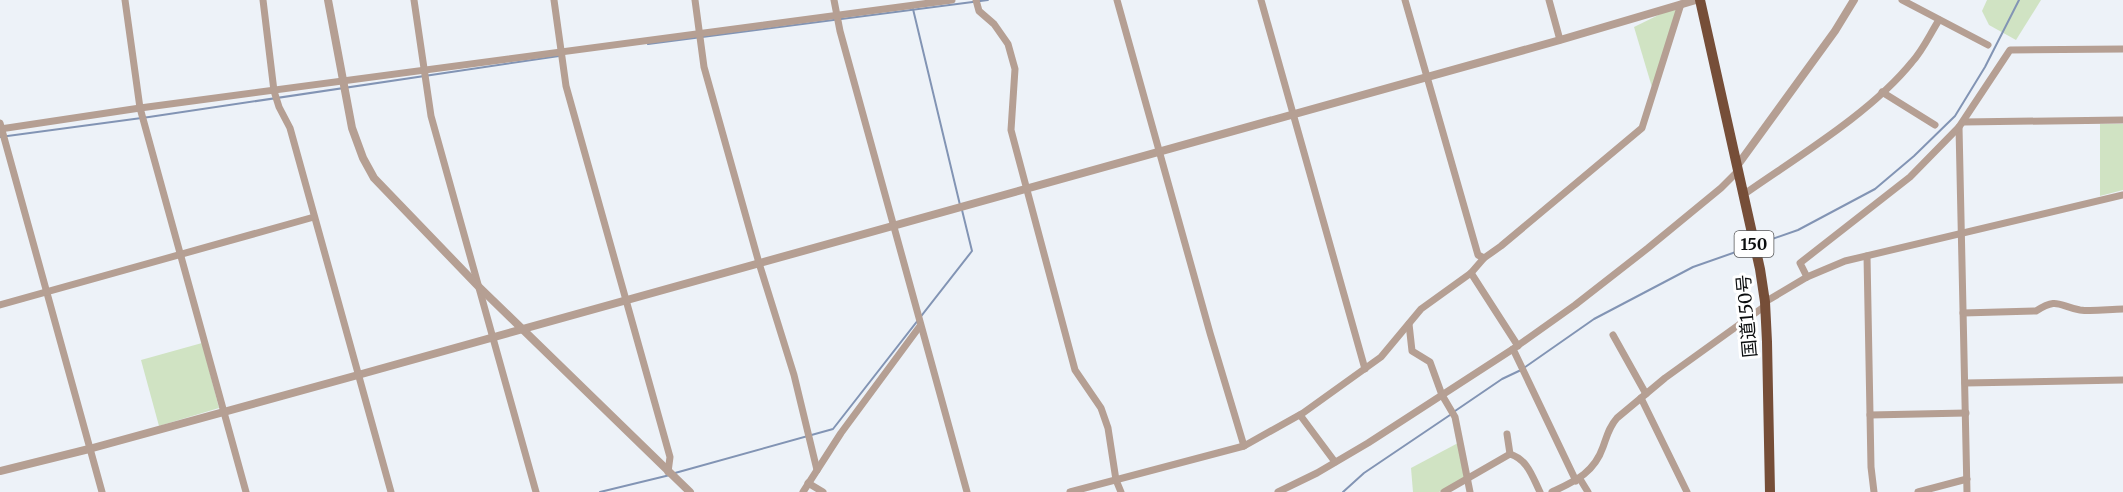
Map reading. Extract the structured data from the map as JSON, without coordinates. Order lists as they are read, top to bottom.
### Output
{
  "streets": {
    "highway": ["150", "国道150号"]
  }
}
